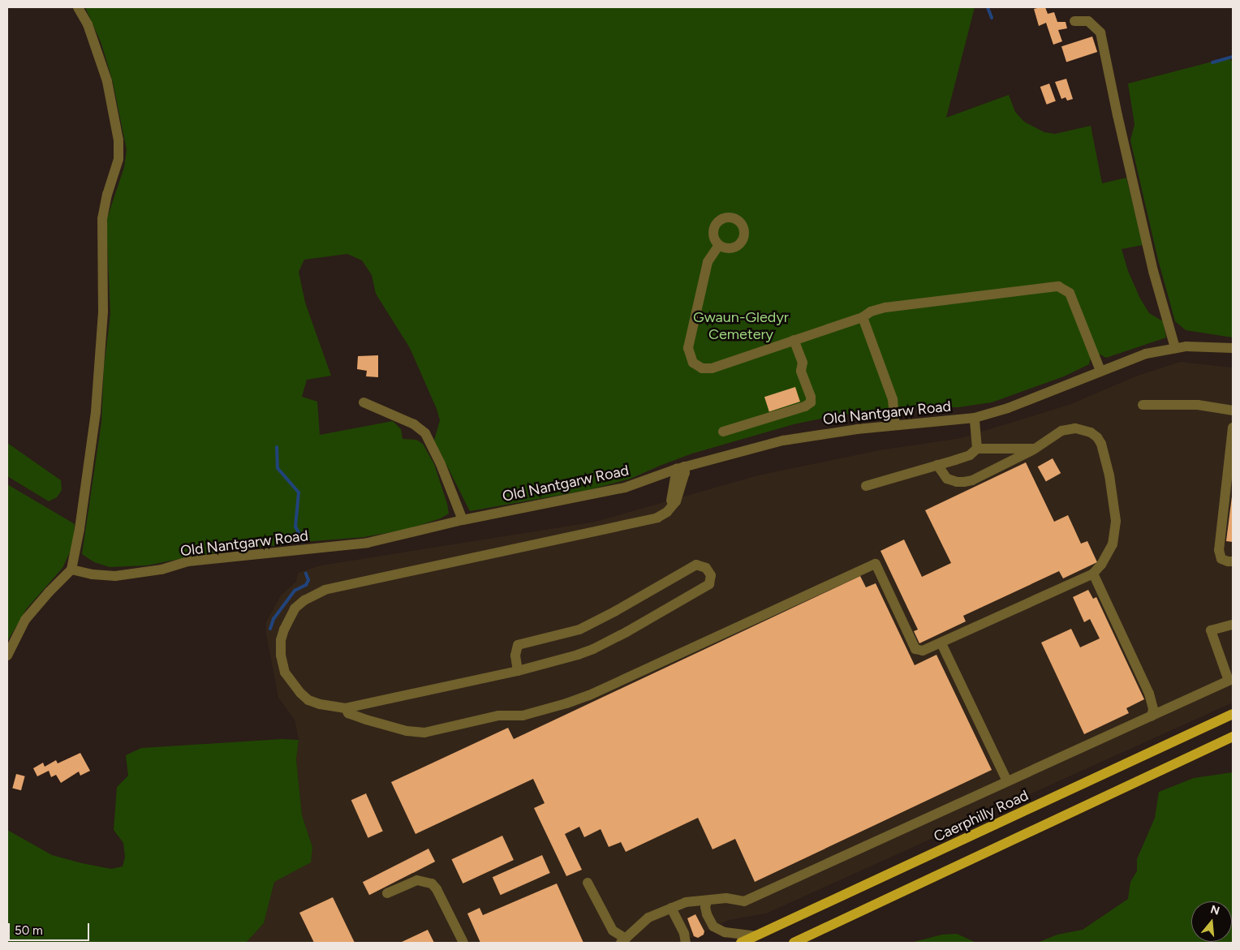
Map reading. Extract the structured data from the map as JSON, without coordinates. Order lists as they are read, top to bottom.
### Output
{
  "streets": {
    "main road": ["Caerphilly Road"],
    "street": ["Old Nantgarw Road"]
  },
  "parks": ["Gwaun-Gledyr Cemetery"],
  "scale_bar": "50 m",
  "north": "top"
}
